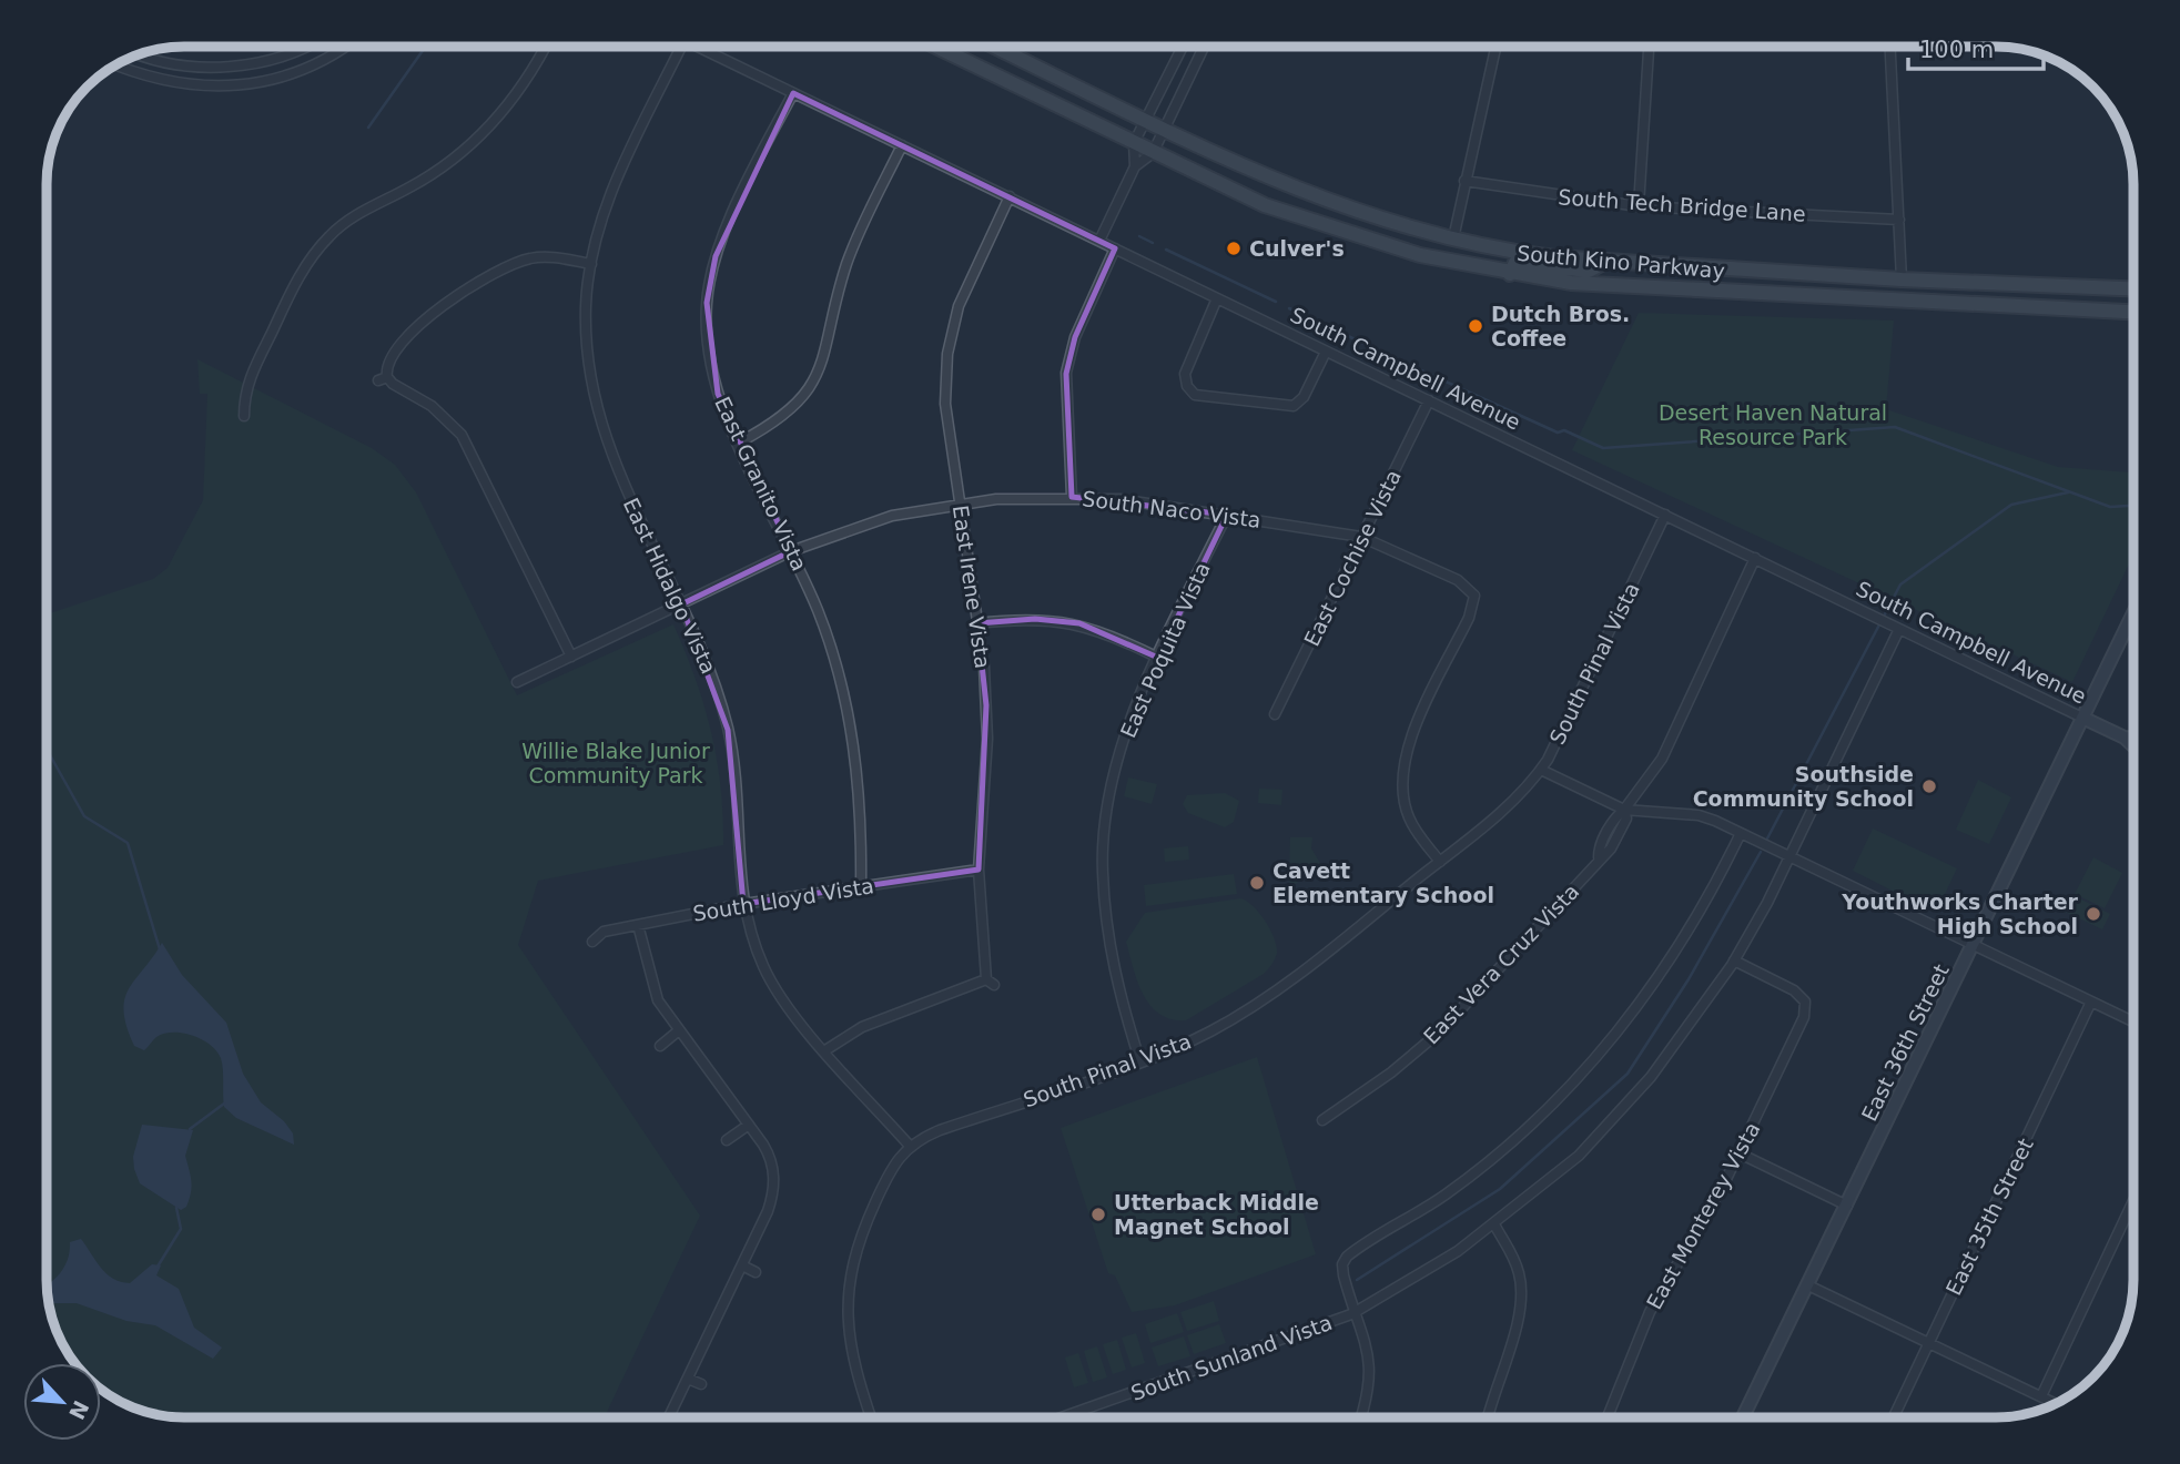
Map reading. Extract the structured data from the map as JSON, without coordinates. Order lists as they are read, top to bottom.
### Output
{
  "streets": {
    "main road": ["South Kino Parkway", "South Campbell Avenue", "East 36th Street"],
    "street": [
      "South Tech Bridge Lane",
      "East Granito Vista",
      "South Naco Vista",
      "East Cochise Vista",
      "East Hidalgo Vista",
      "East Irene Vista",
      "East Poquita Vista",
      "South Pinal Vista",
      "South Lloyd Vista",
      "East Vera Cruz Vista",
      "East Monterey Vista",
      "East 35th Street",
      "South Sunland Vista"
    ]
  },
  "crossings": [
    ["South Campbell Avenue", "East Granito Vista"],
    ["South Campbell Avenue", "East Cochise Vista"],
    ["South Campbell Avenue", "East Irene Vista"],
    ["South Campbell Avenue", "South Pinal Vista"],
    ["South Campbell Avenue", "East Vera Cruz Vista"],
    ["South Campbell Avenue", "East 36th Street"],
    ["South Campbell Avenue", "South Sunland Vista"],
    ["East Granito Vista", "South Naco Vista"],
    ["East Granito Vista", "South Lloyd Vista"],
    ["South Naco Vista", "East Cochise Vista"],
    ["South Naco Vista", "East Hidalgo Vista"],
    ["South Naco Vista", "East Irene Vista"],
    ["South Naco Vista", "East Poquita Vista"],
    ["South Naco Vista", "South Pinal Vista"],
    ["East Hidalgo Vista", "East Irene Vista"],
    ["East Hidalgo Vista", "South Pinal Vista"],
    ["East Hidalgo Vista", "South Lloyd Vista"],
    ["East Irene Vista", "South Lloyd Vista"],
    ["East Poquita Vista", "South Pinal Vista"],
    ["East Monterey Vista", "South Sunland Vista"]
  ],
  "parks": ["Desert Haven Natural Resource Park", "Willie Blake Junior Community Park"],
  "places": [
    "Culver's",
    "Dutch Bros. Coffee",
    "Southside Community School",
    "Cavett Elementary School",
    "Youthworks Charter High School",
    "Utterback Middle Magnet School"
  ],
  "scale_bar": "100 m",
  "north": "bottom right"
}
